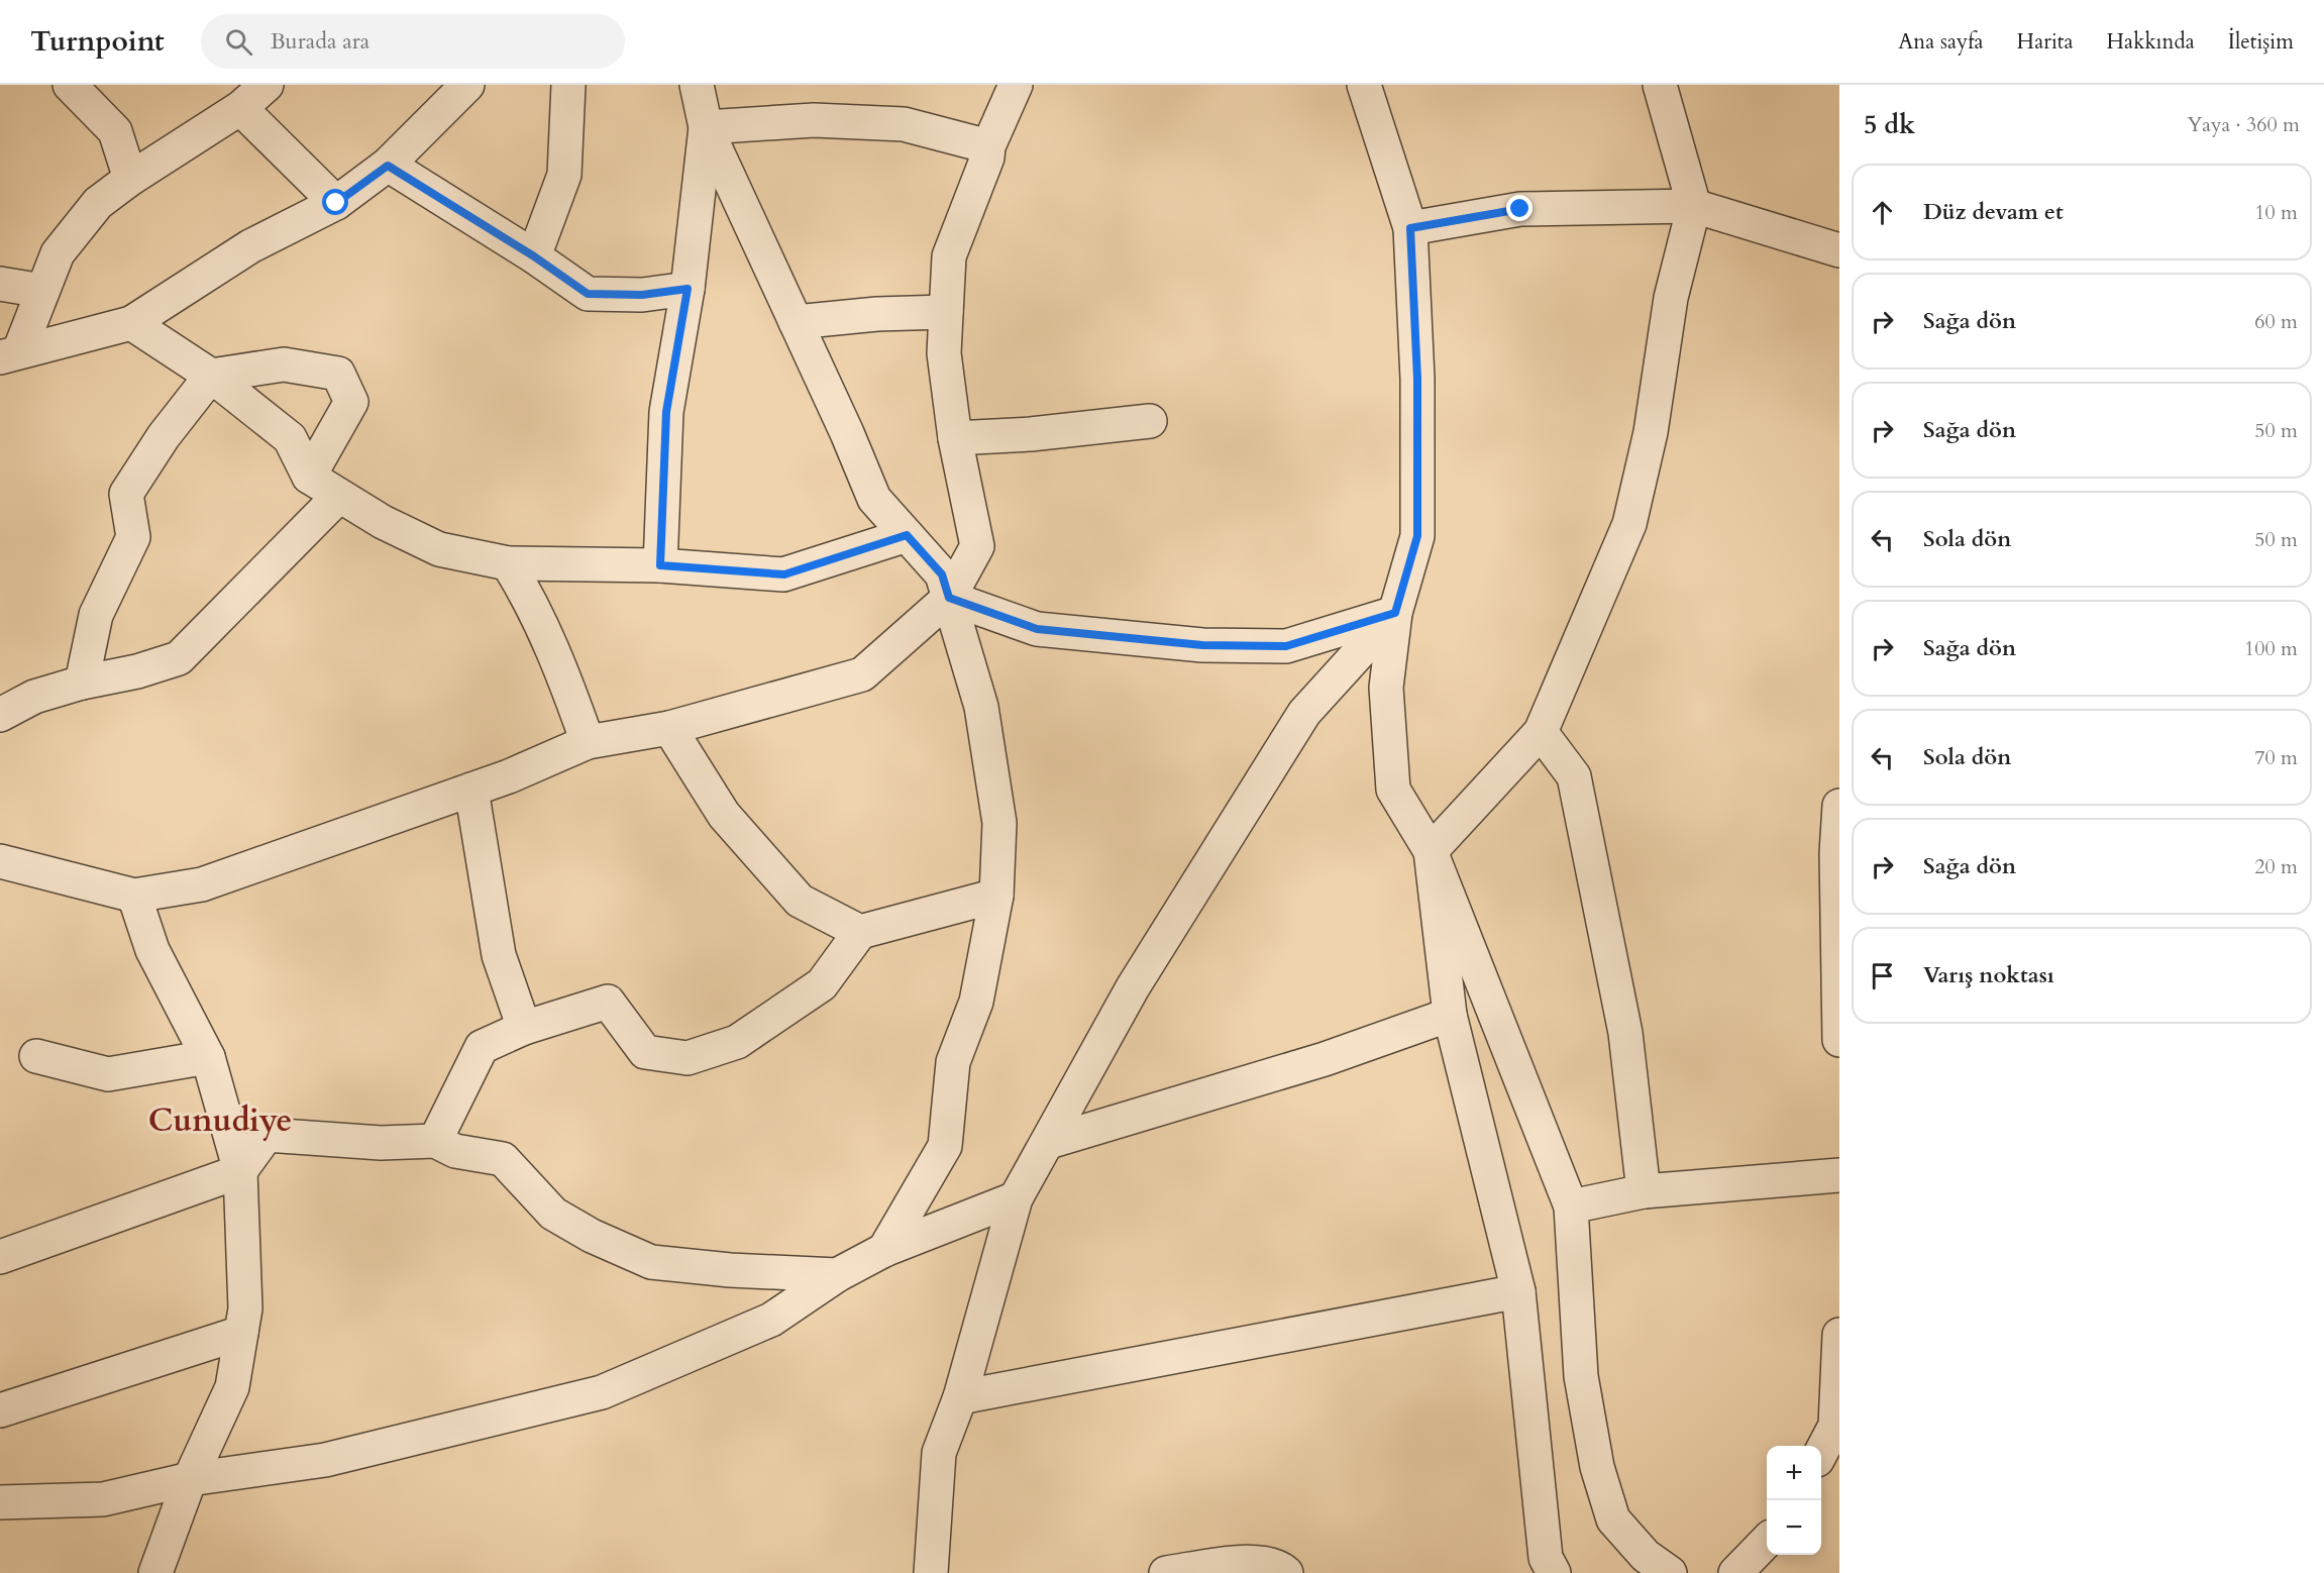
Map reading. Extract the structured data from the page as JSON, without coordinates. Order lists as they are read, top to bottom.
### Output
{
  "districts": ["Cunudiye"],
  "page": {
    "header": "Turnpoint",
    "search": "Burada ara",
    "nav": [
      "Ana sayfa",
      "Harita",
      "Hakkında",
      "İletişim"
    ],
    "heading": ["5 dk", "Yaya · 360 m"],
    "list": [
      ["Düz devam et", "10 m"],
      ["Sağa dön", "60 m"],
      ["Sağa dön", "50 m"],
      ["Sola dön", "50 m"],
      ["Sağa dön", "100 m"],
      ["Sola dön", "70 m"],
      ["Sağa dön", "20 m"],
      "Varış noktası"
    ],
    "map_buttons": ["+", "−"]
  }
}
